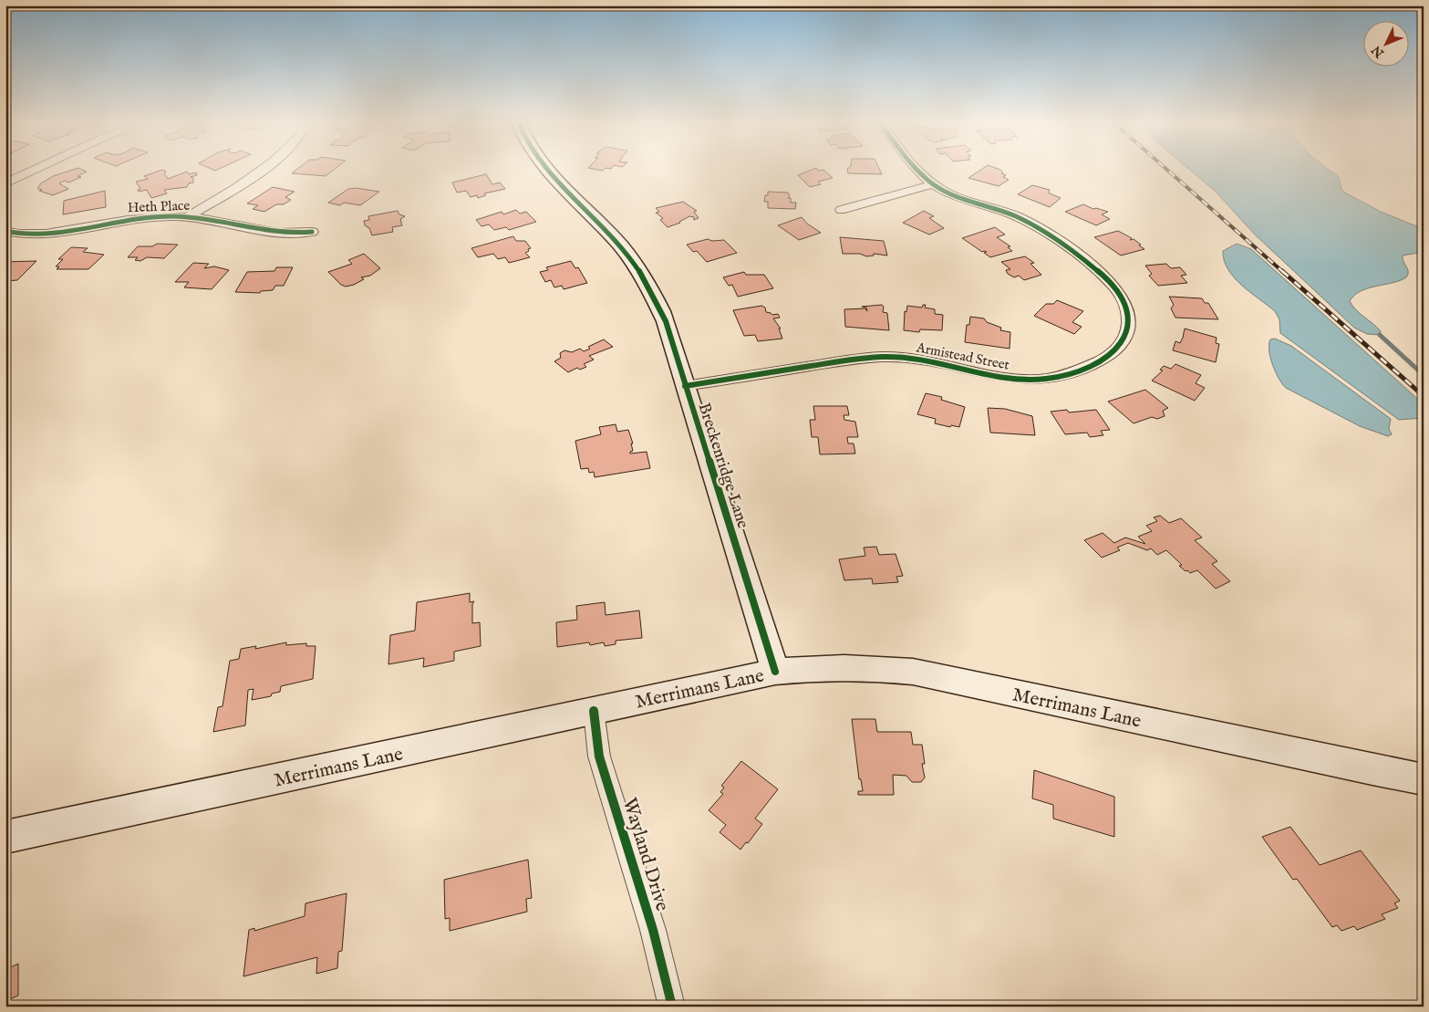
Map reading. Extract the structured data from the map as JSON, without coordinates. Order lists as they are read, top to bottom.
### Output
{
  "streets": {
    "street": [
      "Heth Place",
      "Armistead Street",
      "Breckenridge Lane",
      "Merrimans Lane",
      "Wayland Drive"
    ]
  },
  "crossings": [
    ["Armistead Street", "Breckenridge Lane"],
    ["Breckenridge Lane", "Merrimans Lane"],
    ["Merrimans Lane", "Wayland Drive"]
  ],
  "north": "bottom left"
}
